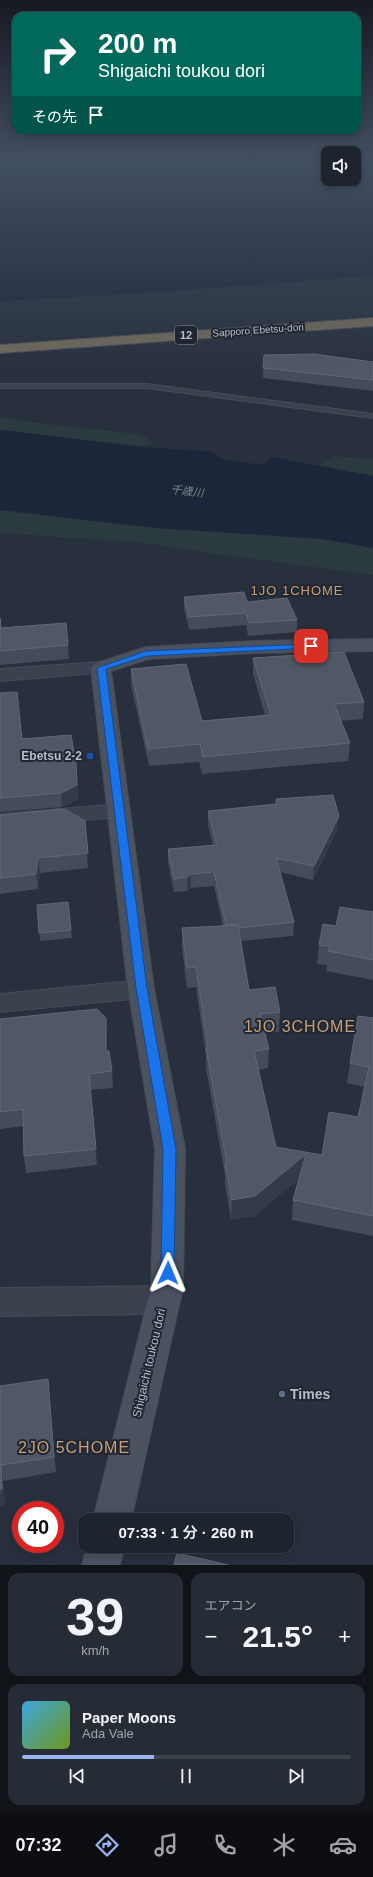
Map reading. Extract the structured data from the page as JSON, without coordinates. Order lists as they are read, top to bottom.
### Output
{
  "streets": {
    "highway": ["Sapporo Ebetsu-dori", "12"],
    "street": ["Shigaichi toukou dori"]
  },
  "districts": ["1JO 1CHOME", "1JO 3CHOME", "2JO 5CHOME"],
  "water": ["千歳川"],
  "places": {
    "transit": ["Ebetsu 2-2"],
    "other": ["Times"]
  },
  "page": {
    "turn": ["200 m", "Shigaichi toukou dori"],
    "then": "その先",
    "limit": "40",
    "trip": "07:33 · 1 分 · 260 m",
    "tile": [
      ["39", "km/h"],
      "エアコン"
    ],
    "heat": ["−", "21.5°", "+"],
    "song": ["Paper Moons", "Ada Vale"],
    "tabs": "07:32"
  }
}
